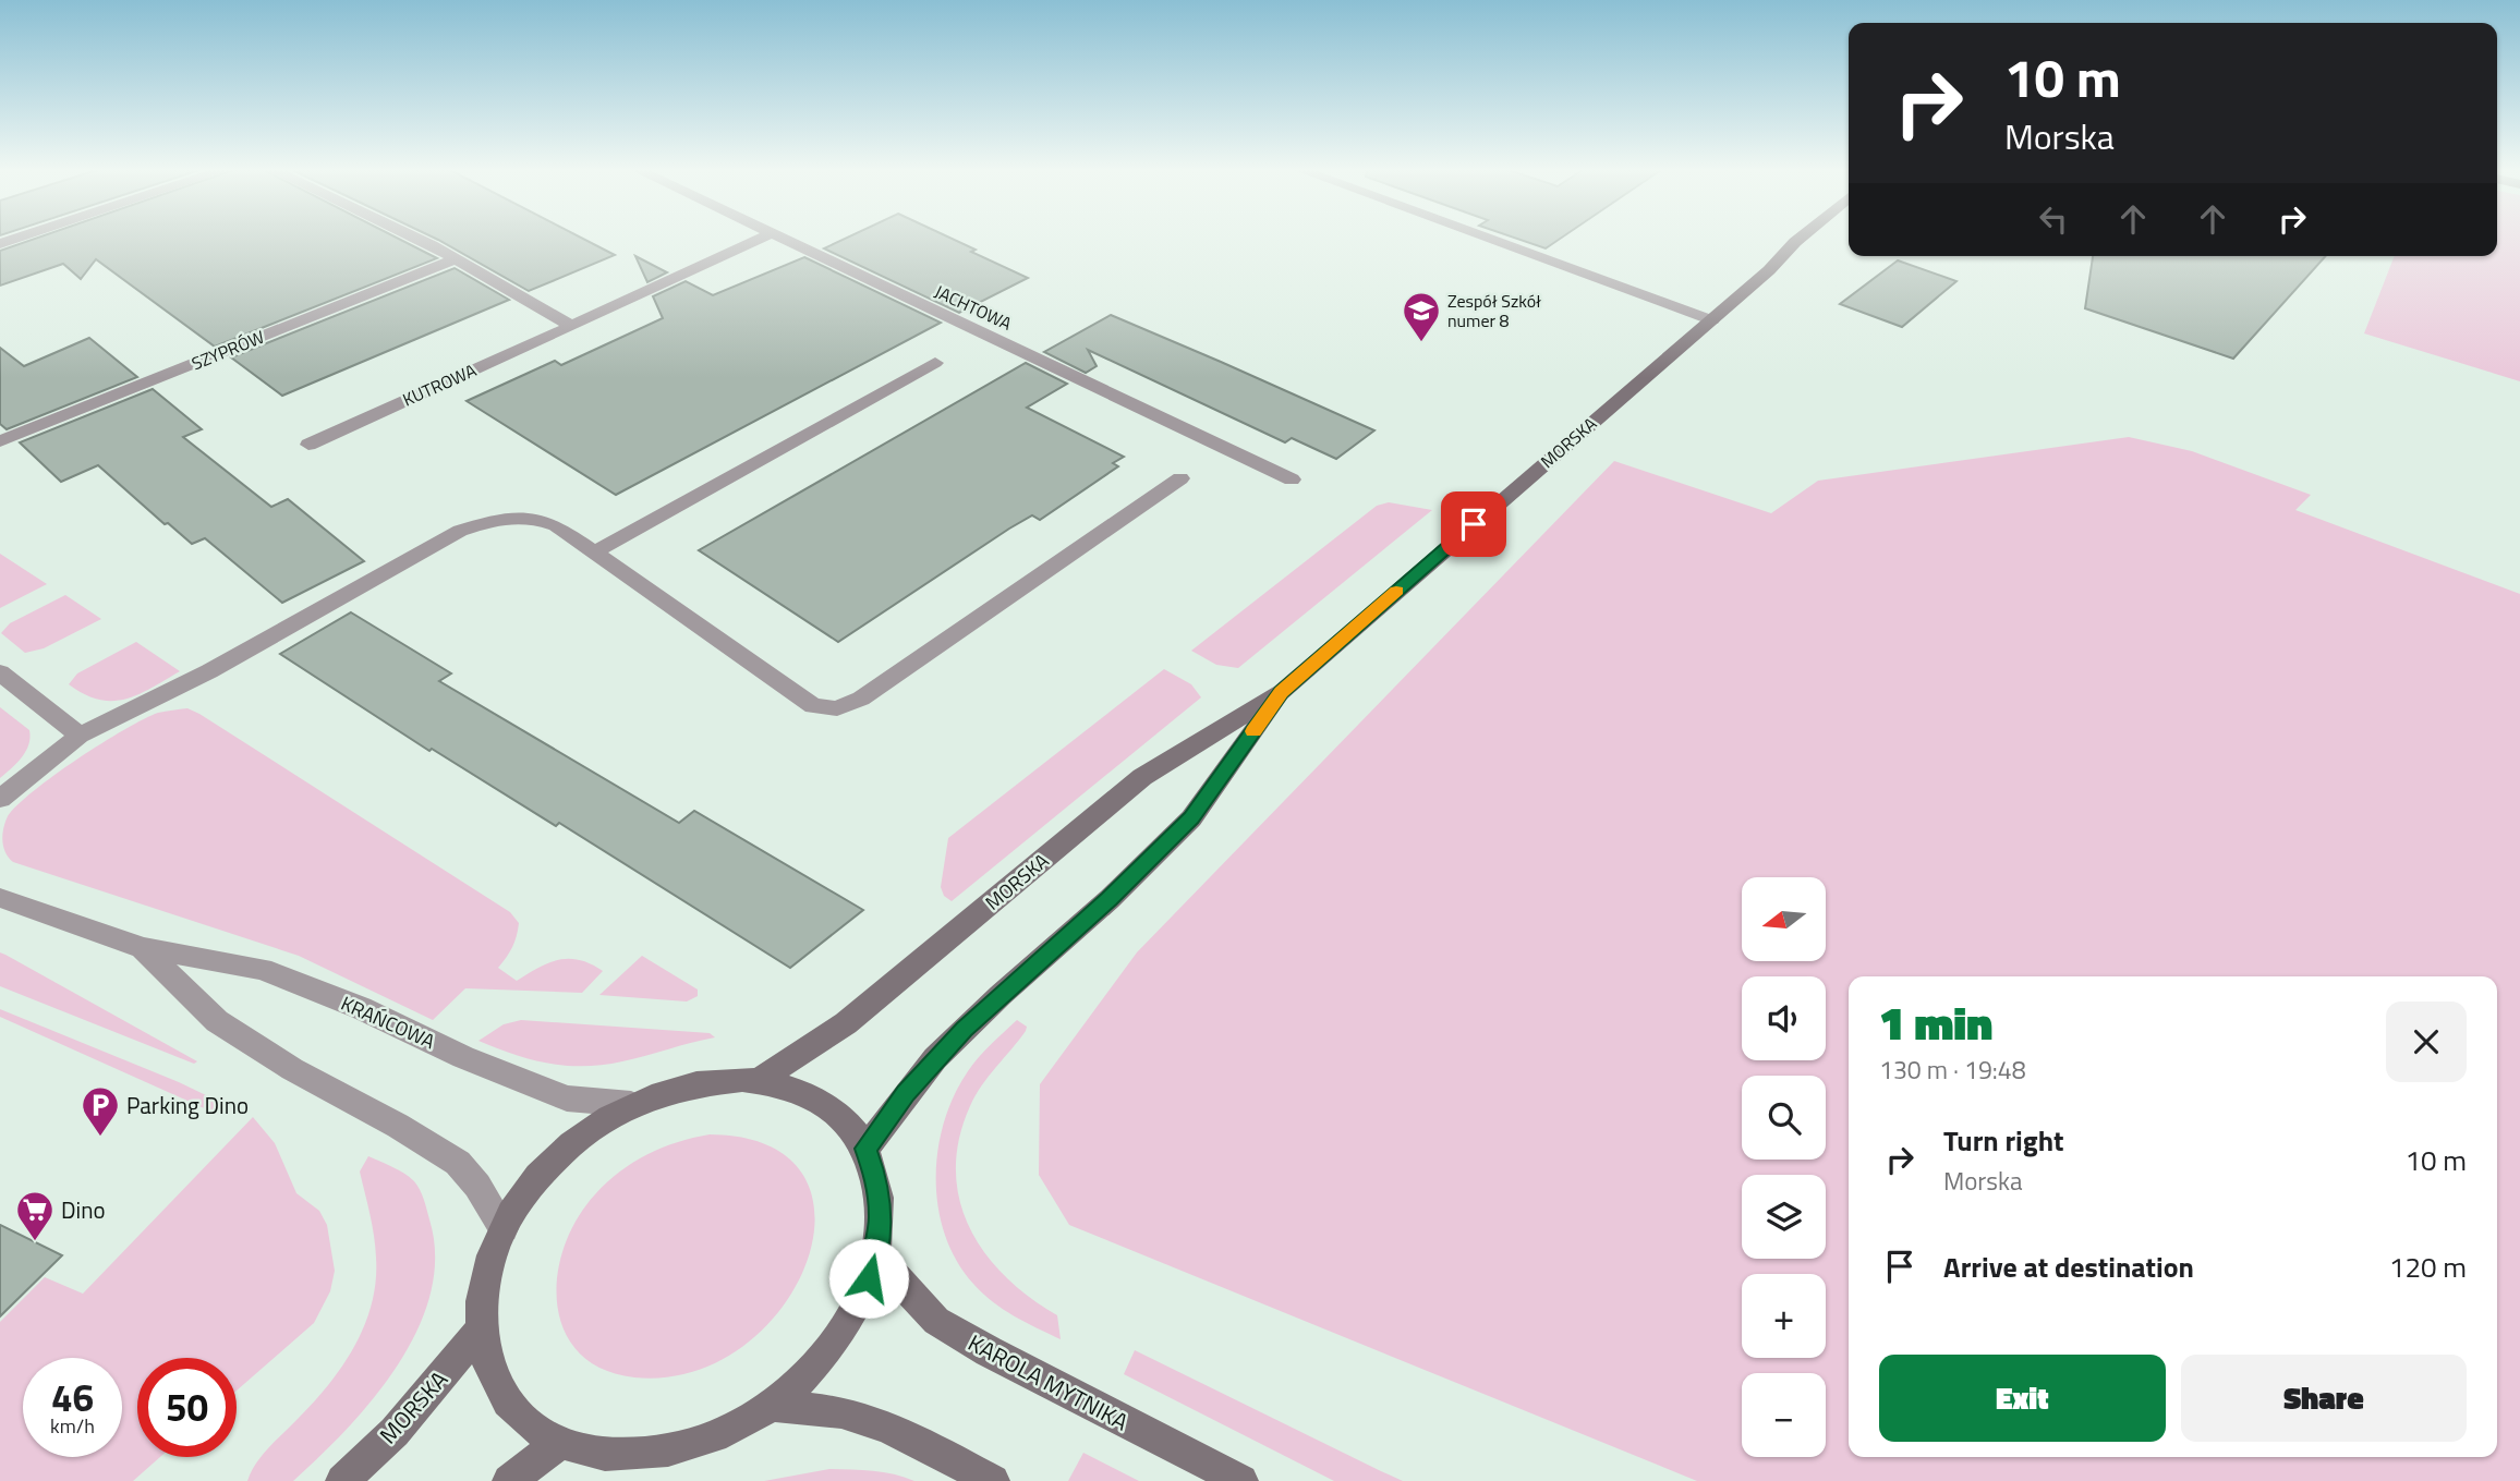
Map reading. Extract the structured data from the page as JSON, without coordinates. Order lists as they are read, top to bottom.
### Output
{
  "streets": {
    "main road": ["MORSKA", "KAROLA MYTNIKA"],
    "street": [
      "JACHTOWA",
      "SZYPRÓW",
      "KUTROWA",
      "KRAŃCOWA"
    ]
  },
  "places": {
    "school or university": ["Zespół Szkół numer 8"],
    "parking": ["Parking Dino"],
    "supermarket": ["Dino"]
  },
  "north": "left",
  "page": {
    "turn": ["10 m", "Morska"],
    "map_buttons": ["+", "−"],
    "heading": ["1 min", "130 m · 19:48"],
    "list": [
      {
        "name": "Turn right",
        "note": "Morska",
        "value": "10 m"
      },
      {
        "name": "Arrive at destination",
        "value": "120 m"
      }
    ],
    "buttons": ["Exit", "Share"],
    "speed": "46 km/h",
    "limit": "50"
  }
}
